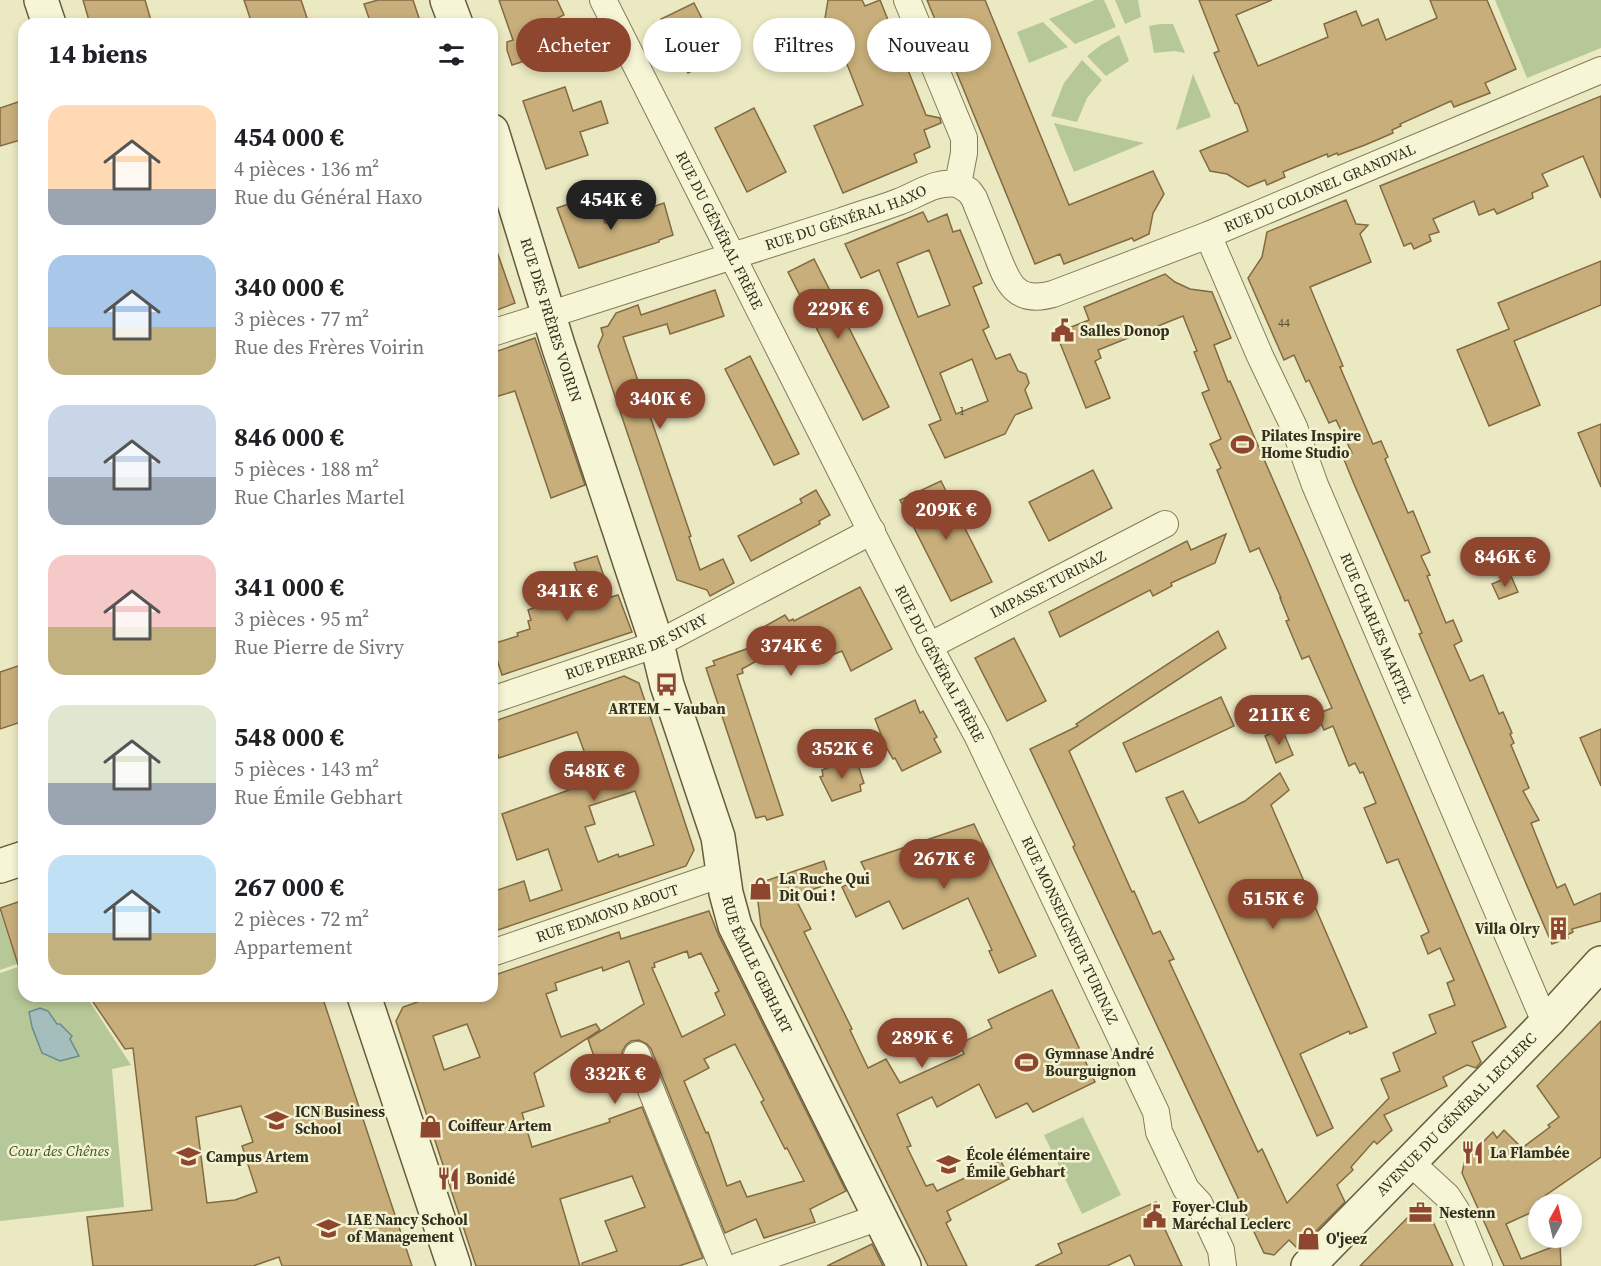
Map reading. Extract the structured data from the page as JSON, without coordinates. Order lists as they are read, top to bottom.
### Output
{
  "streets": {
    "street": [
      "RUE DU COLONEL GRANDVAL",
      "RUE DU GÉNÉRAL HAXO",
      "RUE DU GÉNÉRAL FRÈRE",
      "RUE DES FRÈRES VOIRIN",
      "IMPASSE TURINAZ",
      "RUE CHARLES MARTEL",
      "RUE PIERRE DE SIVRY",
      "RUE EDMOND ABOUT",
      "RUE MONSEIGNEUR TURINAZ",
      "RUE ÉMILE GEBHART",
      "AVENUE DU GÉNÉRAL LECLERC"
    ]
  },
  "crossings": [
    ["RUE DU COLONEL GRANDVAL", "RUE DU GÉNÉRAL HAXO"],
    ["RUE DU COLONEL GRANDVAL", "RUE CHARLES MARTEL"],
    ["RUE DU GÉNÉRAL HAXO", "RUE DU GÉNÉRAL FRÈRE"],
    ["RUE DU GÉNÉRAL HAXO", "RUE DES FRÈRES VOIRIN"],
    ["RUE DU GÉNÉRAL FRÈRE", "IMPASSE TURINAZ"],
    ["RUE DU GÉNÉRAL FRÈRE", "RUE PIERRE DE SIVRY"],
    ["RUE DU GÉNÉRAL FRÈRE", "RUE MONSEIGNEUR TURINAZ"],
    ["RUE DES FRÈRES VOIRIN", "RUE PIERRE DE SIVRY"],
    ["RUE DES FRÈRES VOIRIN", "RUE ÉMILE GEBHART"],
    ["RUE CHARLES MARTEL", "AVENUE DU GÉNÉRAL LECLERC"],
    ["RUE PIERRE DE SIVRY", "RUE ÉMILE GEBHART"],
    ["RUE EDMOND ABOUT", "RUE ÉMILE GEBHART"]
  ],
  "parks": ["Cour des Chênes"],
  "places": {
    "public building": ["Salles Donop", "Foyer-Club Maréchal Leclerc"],
    "sports": ["Pilates Inspire Home Studio", "Gymnase André Bourguignon"],
    "bus stop": ["ARTEM – Vauban"],
    "shop": ["La Ruche Qui Dit Oui !", "Coiffeur Artem", "O'jeez"],
    "building": ["Villa Olry"],
    "school or university": [
      "ICN Business School",
      "Campus Artem",
      "École élémentaire Émile Gebhart",
      "IAE Nancy School of Management"
    ],
    "restaurant": ["La Flambée", "Bonidé"],
    "office": ["Nestenn"]
  },
  "house_numbers": ["44", "1"],
  "north": "top",
  "page": {
    "chip": [
      "Acheter",
      "Louer",
      "Filtres",
      "Nouveau"
    ],
    "heading": "14 biens",
    "list": [
      {
        "name": "454 000 €",
        "note": "4 pièces · 136 m² · Rue du Général Haxo"
      },
      {
        "name": "340 000 €",
        "note": "3 pièces · 77 m² · Rue des Frères Voirin"
      },
      {
        "name": "846 000 €",
        "note": "5 pièces · 188 m² · Rue Charles Martel"
      },
      {
        "name": "341 000 €",
        "note": "3 pièces · 95 m² · Rue Pierre de Sivry"
      },
      {
        "name": "548 000 €",
        "note": "5 pièces · 143 m² · Rue Émile Gebhart"
      },
      {
        "name": "267 000 €",
        "note": "2 pièces · 72 m² · Appartement"
      }
    ],
    "price": [
      "454K €",
      "229K €",
      "340K €",
      "209K €",
      "846K €",
      "341K €",
      "374K €",
      "211K €",
      "352K €",
      "548K €",
      "267K €",
      "515K €",
      "289K €",
      "332K €"
    ]
  }
}
